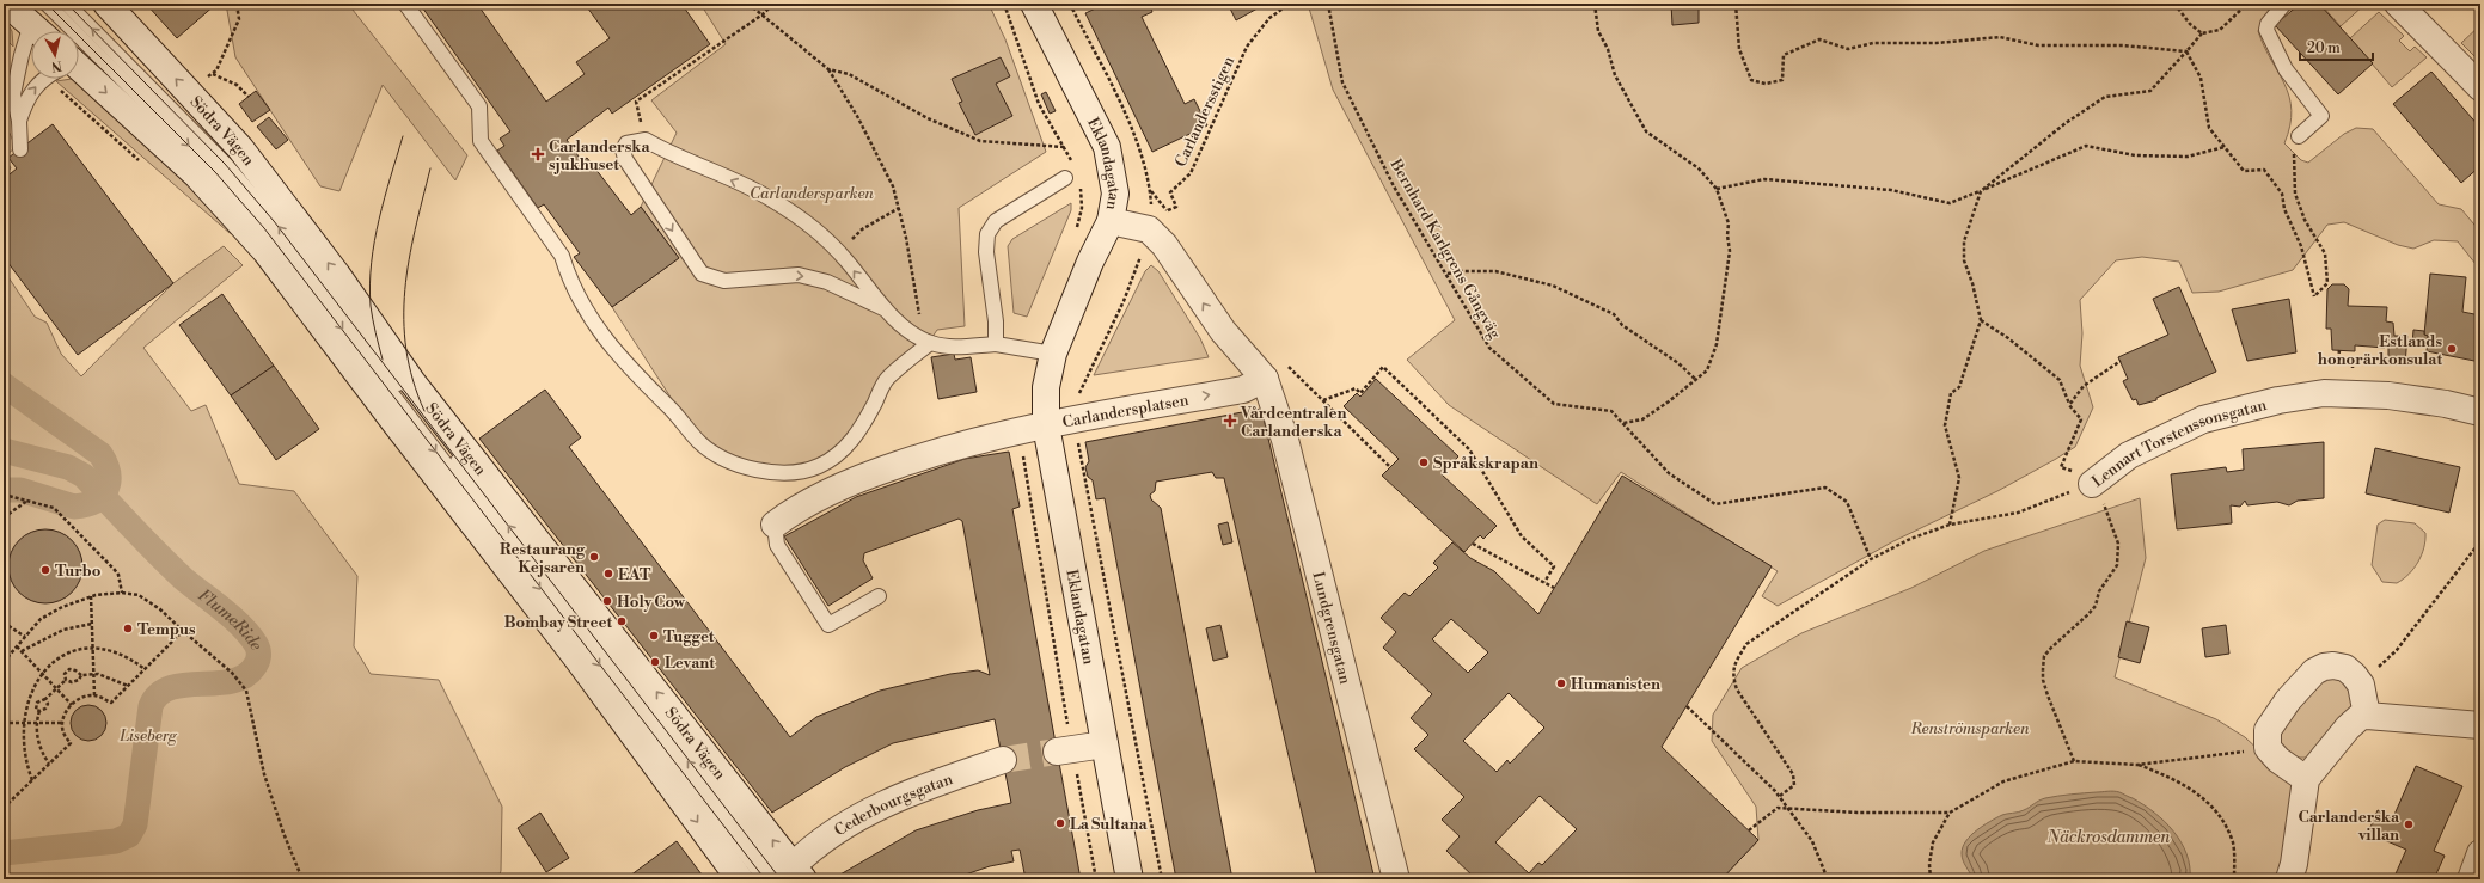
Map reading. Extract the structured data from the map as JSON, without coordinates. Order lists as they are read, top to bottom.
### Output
{
  "streets": {
    "street": [
      "Södra Vägen",
      "Eklandagatan",
      "Carlandersplatsen",
      "Lennart Torstenssonsgatan",
      "Lundgrensgatan",
      "Cederbourgsgatan"
    ],
    "path": ["Carlandersstigen", "Bernhard Karlgrens Gångväg"]
  },
  "crossings": [
    ["Södra Vägen", "Cederbourgsgatan"],
    ["Eklandagatan", "Carlandersplatsen"],
    ["Bernhard Karlgrens Gångväg", "Lennart Torstenssonsgatan"],
    ["Carlandersplatsen", "Lundgrensgatan"]
  ],
  "one_way": ["Carlandersplatsen"],
  "water": ["FlumeRide", "Näckrosdammen"],
  "parks": ["Carlandersparken", "Renströmsparken", "Liseberg"],
  "places": {
    "health": ["Carlanderska sjukhuset", "Vårdcentralen Carlanderska"],
    "other": [
      "Estlands honorärkonsulat",
      "Språkskrapan",
      "Restaurang Kejsaren",
      "Turbo",
      "EAT",
      "Holy Cow",
      "Bombay Street",
      "Tempus",
      "Tugget",
      "Levant",
      "Humanisten",
      "La Sultana",
      "Carlanderska villan"
    ]
  },
  "scale_bar": "20 m",
  "north": "bottom"
}
